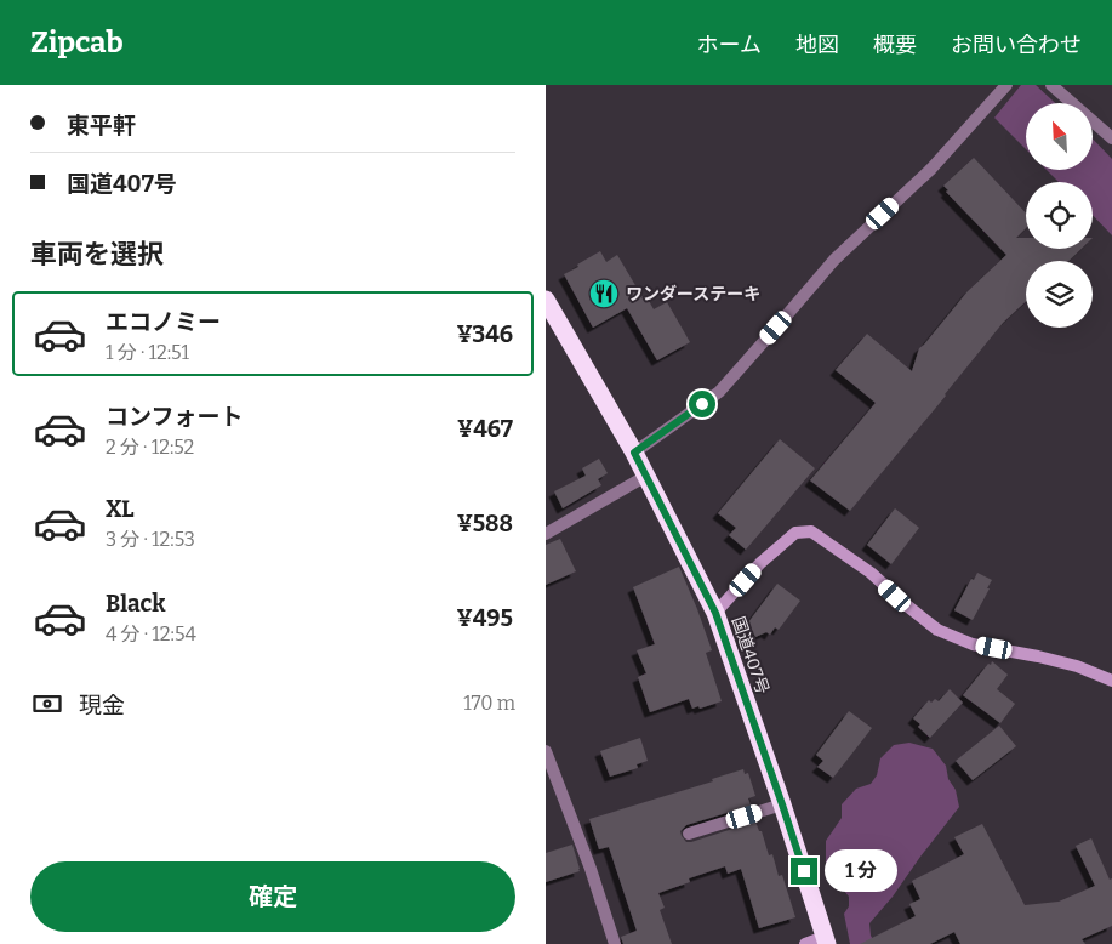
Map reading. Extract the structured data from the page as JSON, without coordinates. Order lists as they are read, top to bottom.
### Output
{
  "streets": {
    "highway": ["国道407号"]
  },
  "places": {
    "restaurant": ["ワンダーステーキ"]
  },
  "north": "top left",
  "page": {
    "header": "Zipcab",
    "nav": [
      "ホーム",
      "地図",
      "概要",
      "お問い合わせ"
    ],
    "banner": ["東平軒", "国道407号"],
    "heading": "車両を選択",
    "list": [
      {
        "name": "エコノミー",
        "note": "1 分 · 12:51",
        "value": "¥346"
      },
      {
        "name": "コンフォート",
        "note": "2 分 · 12:52",
        "value": "¥467"
      },
      {
        "name": "XL",
        "note": "3 分 · 12:53",
        "value": "¥588"
      },
      {
        "name": "Black",
        "note": "4 分 · 12:54",
        "value": "¥495"
      }
    ],
    "pay": ["現金", "170 m"],
    "buttons": "確定",
    "bubble": "1 分"
  }
}
